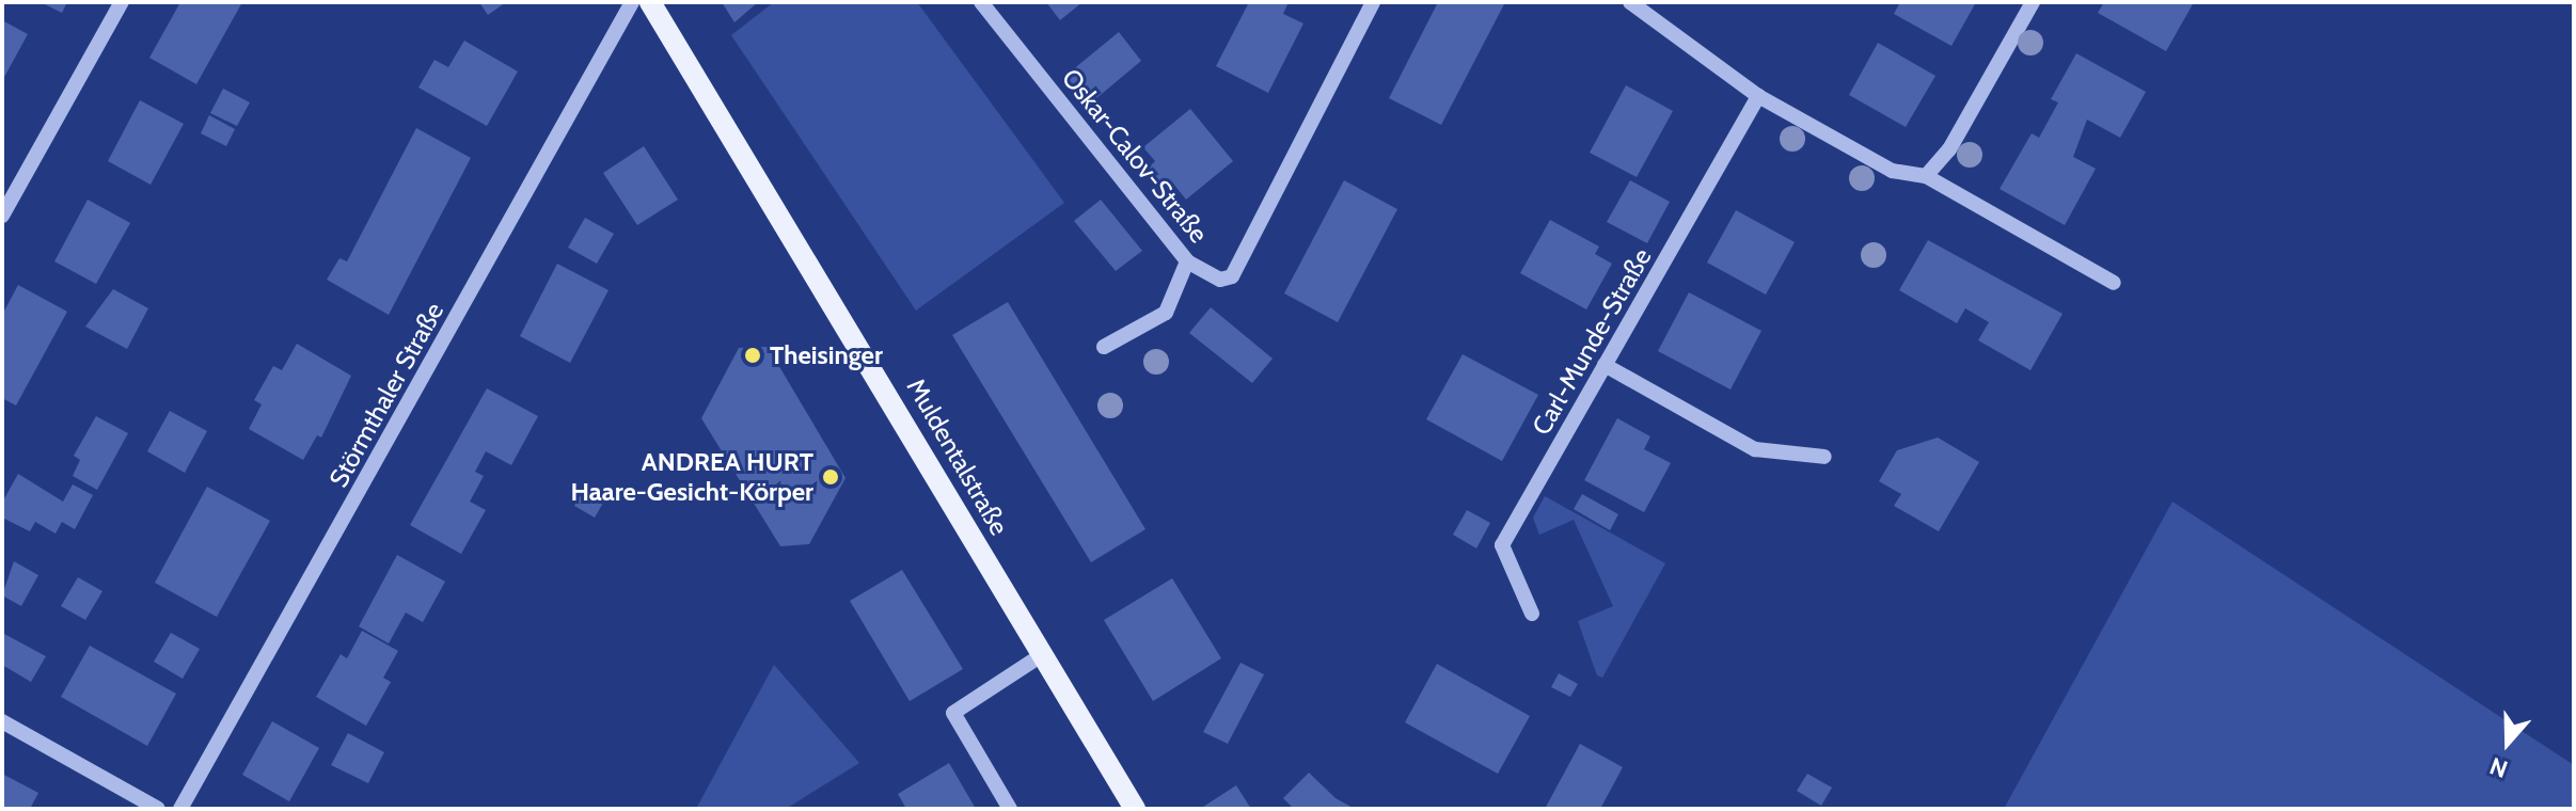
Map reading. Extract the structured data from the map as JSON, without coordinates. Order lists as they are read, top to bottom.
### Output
{
  "streets": {
    "main road": ["Muldentalstraße"],
    "street": ["Oskar-Calov-Straße", "Carl-Munde-Straße", "Störmthaler Straße"]
  },
  "places": ["Theisinger", "ANDREA HURT Haare-Gesicht-Körper"],
  "north": "bottom"
}
